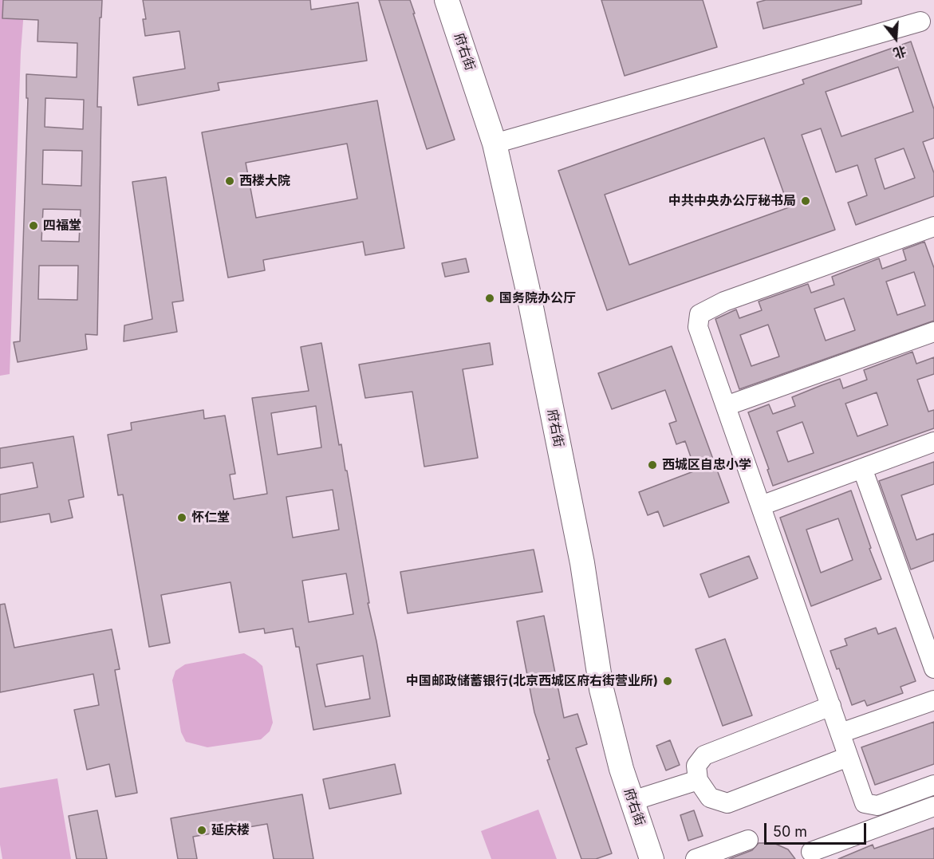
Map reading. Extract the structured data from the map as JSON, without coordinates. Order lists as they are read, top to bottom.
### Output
{
  "streets": {
    "main road": ["府右街"]
  },
  "places": [
    "西楼大院",
    "中共中央办公厅秘书局",
    "四福堂",
    "国务院办公厅",
    "西城区自忠小学",
    "怀仁堂",
    "中国邮政储蓄银行(北京西城区府右街营业所)",
    "延庆楼"
  ],
  "scale_bar": "50 m",
  "north": "bottom"
}
